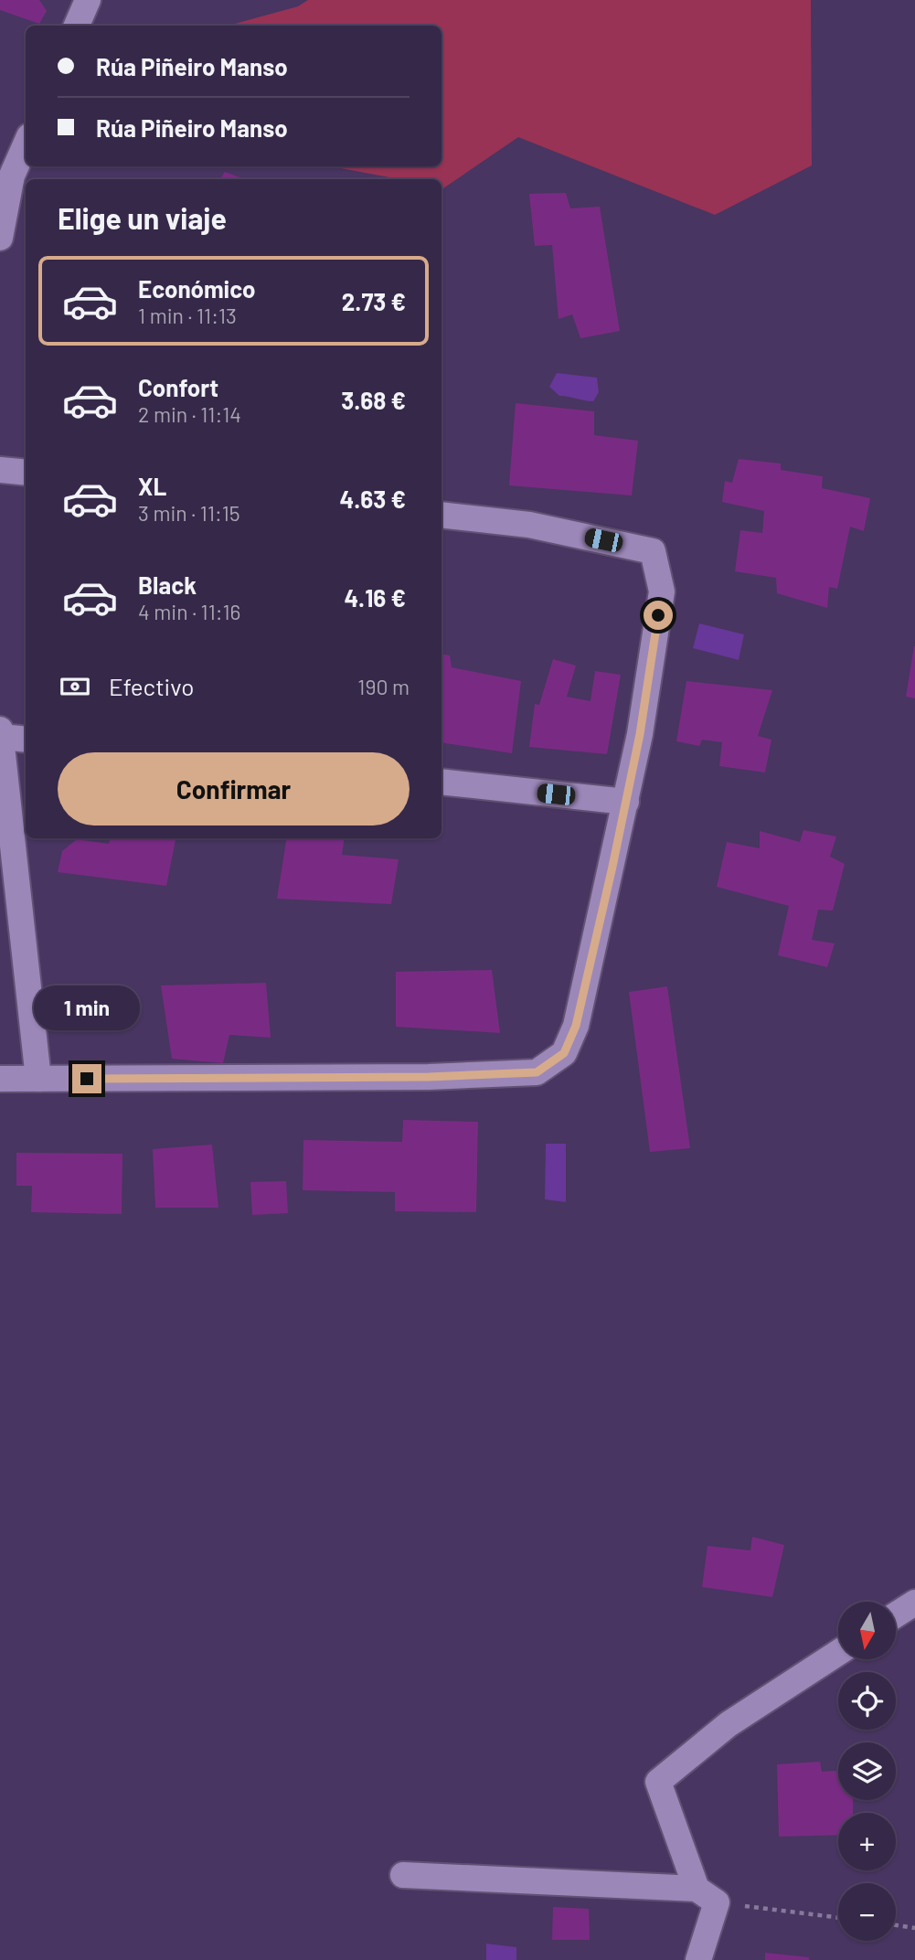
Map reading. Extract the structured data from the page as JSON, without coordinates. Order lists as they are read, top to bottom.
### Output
{
  "north": "bottom",
  "page": {
    "banner": ["Rúa Piñeiro Manso", "Rúa Piñeiro Manso"],
    "heading": "Elige un viaje",
    "list": [
      {
        "name": "Económico",
        "note": "1 min · 11:13",
        "value": "2.73 €"
      },
      {
        "name": "Confort",
        "note": "2 min · 11:14",
        "value": "3.68 €"
      },
      {
        "name": "XL",
        "note": "3 min · 11:15",
        "value": "4.63 €"
      },
      {
        "name": "Black",
        "note": "4 min · 11:16",
        "value": "4.16 €"
      }
    ],
    "pay": ["Efectivo", "190 m"],
    "buttons": "Confirmar",
    "bubble": "1 min",
    "map_buttons": ["+", "−"]
  }
}
